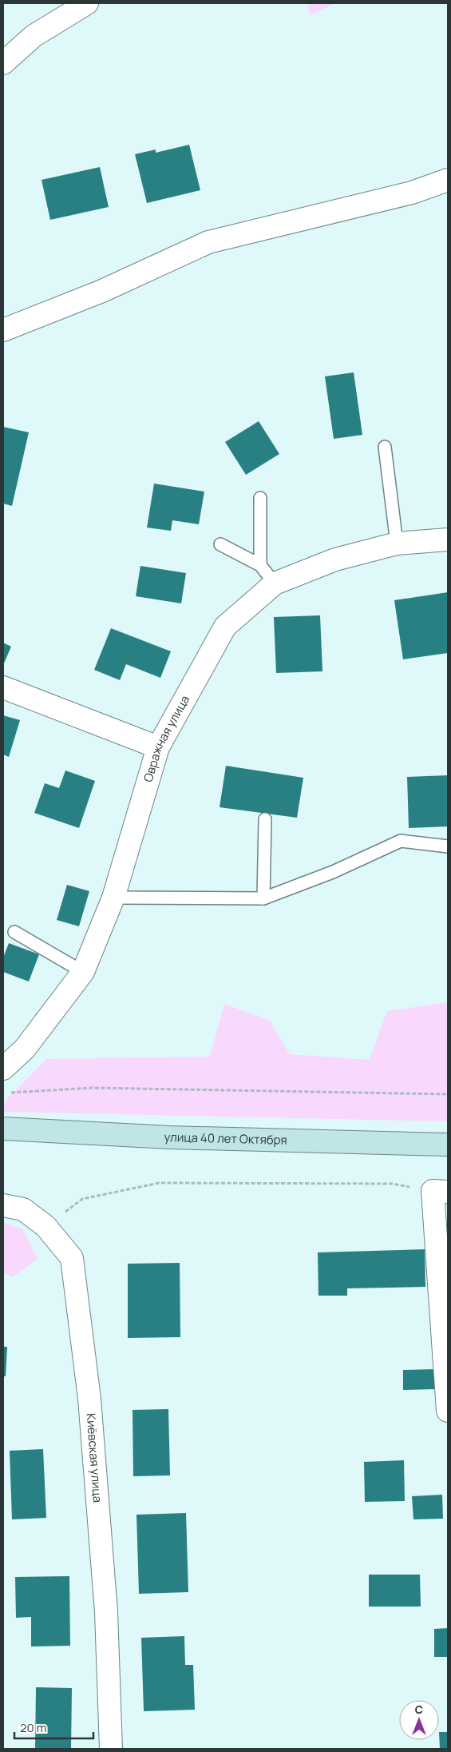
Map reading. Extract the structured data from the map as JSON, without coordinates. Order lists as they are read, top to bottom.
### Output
{
  "streets": {
    "main road": ["улица 40 лет Октября"],
    "street": ["Овражная улица", "Киёвская улица"]
  },
  "scale_bar": "20 m",
  "north": "top"
}
